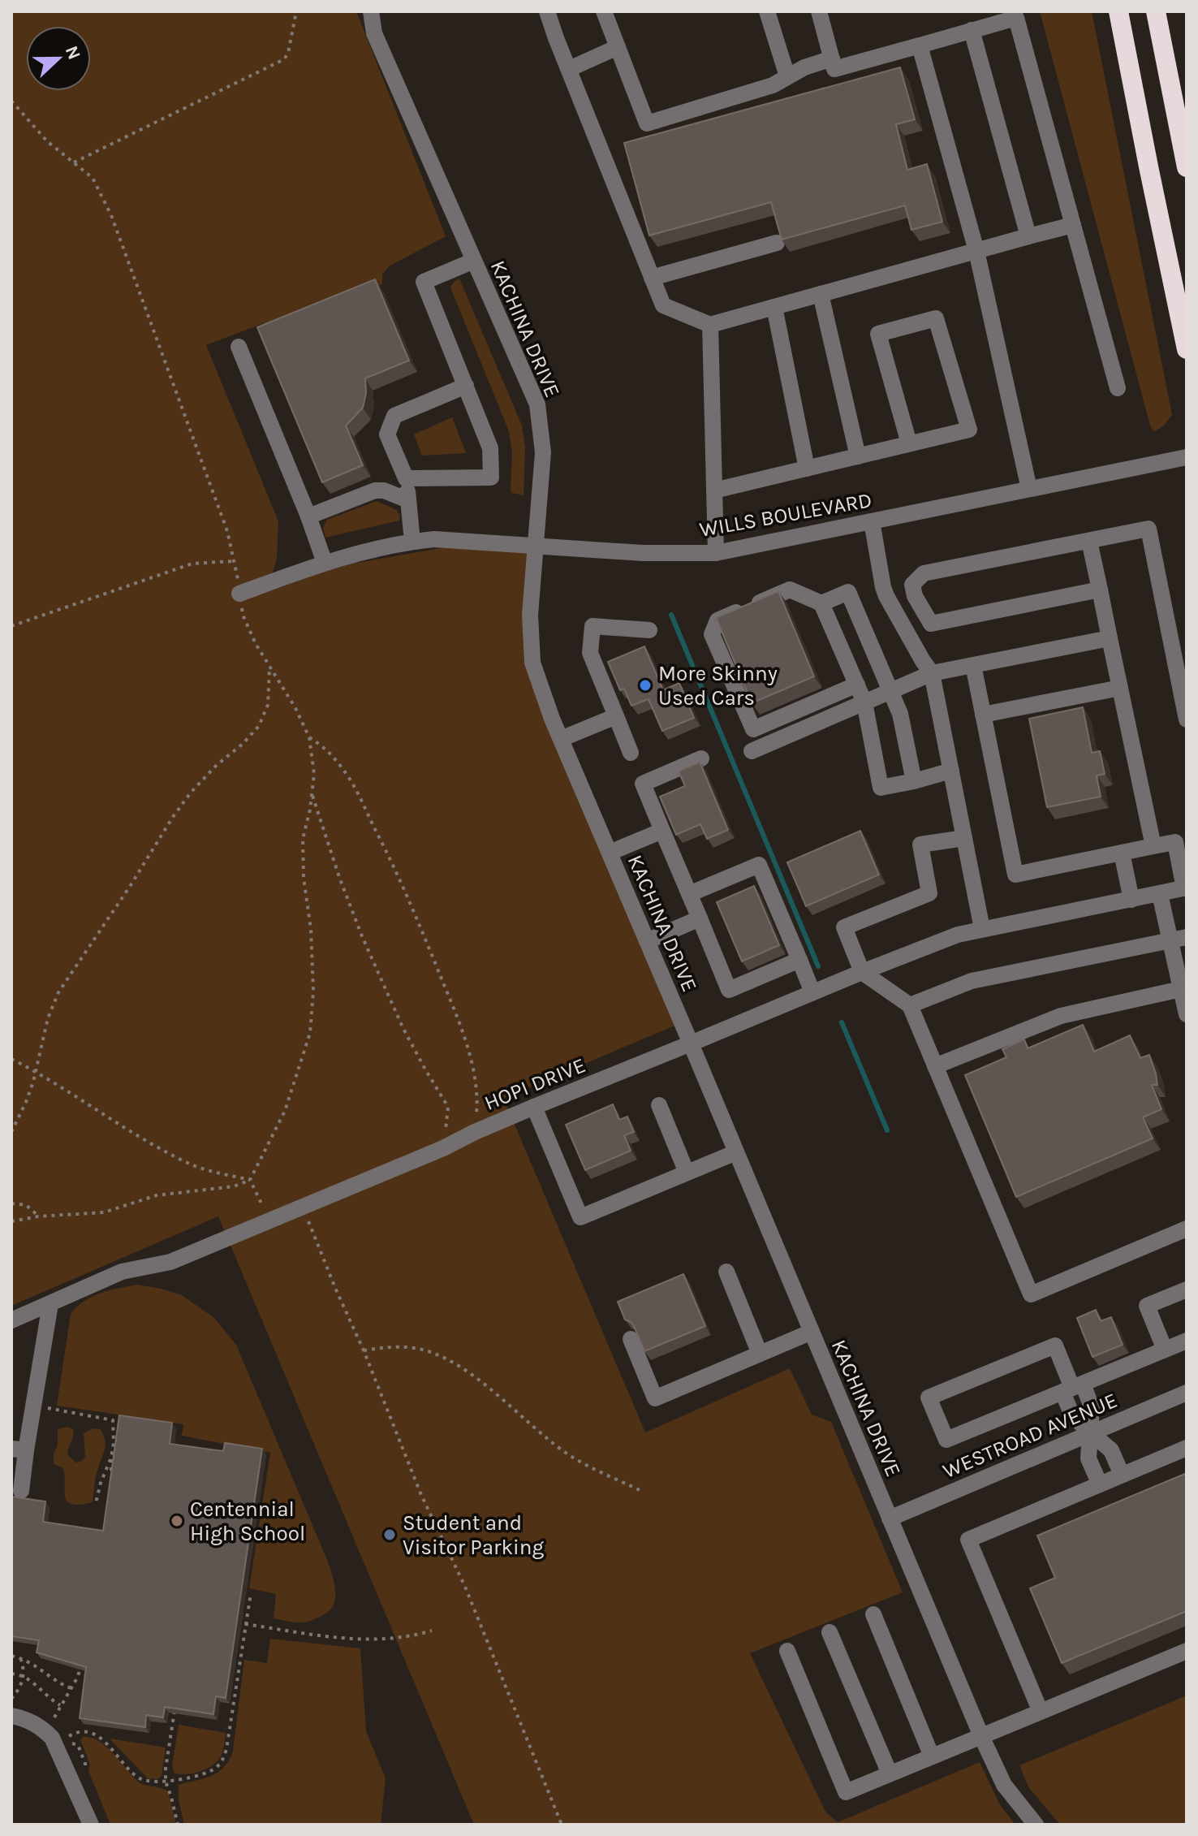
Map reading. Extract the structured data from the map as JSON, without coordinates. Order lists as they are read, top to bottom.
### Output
{
  "streets": {
    "street": [
      "KACHINA DRIVE",
      "WILLS BOULEVARD",
      "HOPI DRIVE",
      "WESTROAD AVENUE"
    ]
  },
  "crossings": [
    ["KACHINA DRIVE", "WILLS BOULEVARD"],
    ["KACHINA DRIVE", "HOPI DRIVE"],
    ["KACHINA DRIVE", "WESTROAD AVENUE"]
  ],
  "places": ["More Skinny Used Cars", "Centennial High School", "Student and Visitor Parking"],
  "north": "right"
}
